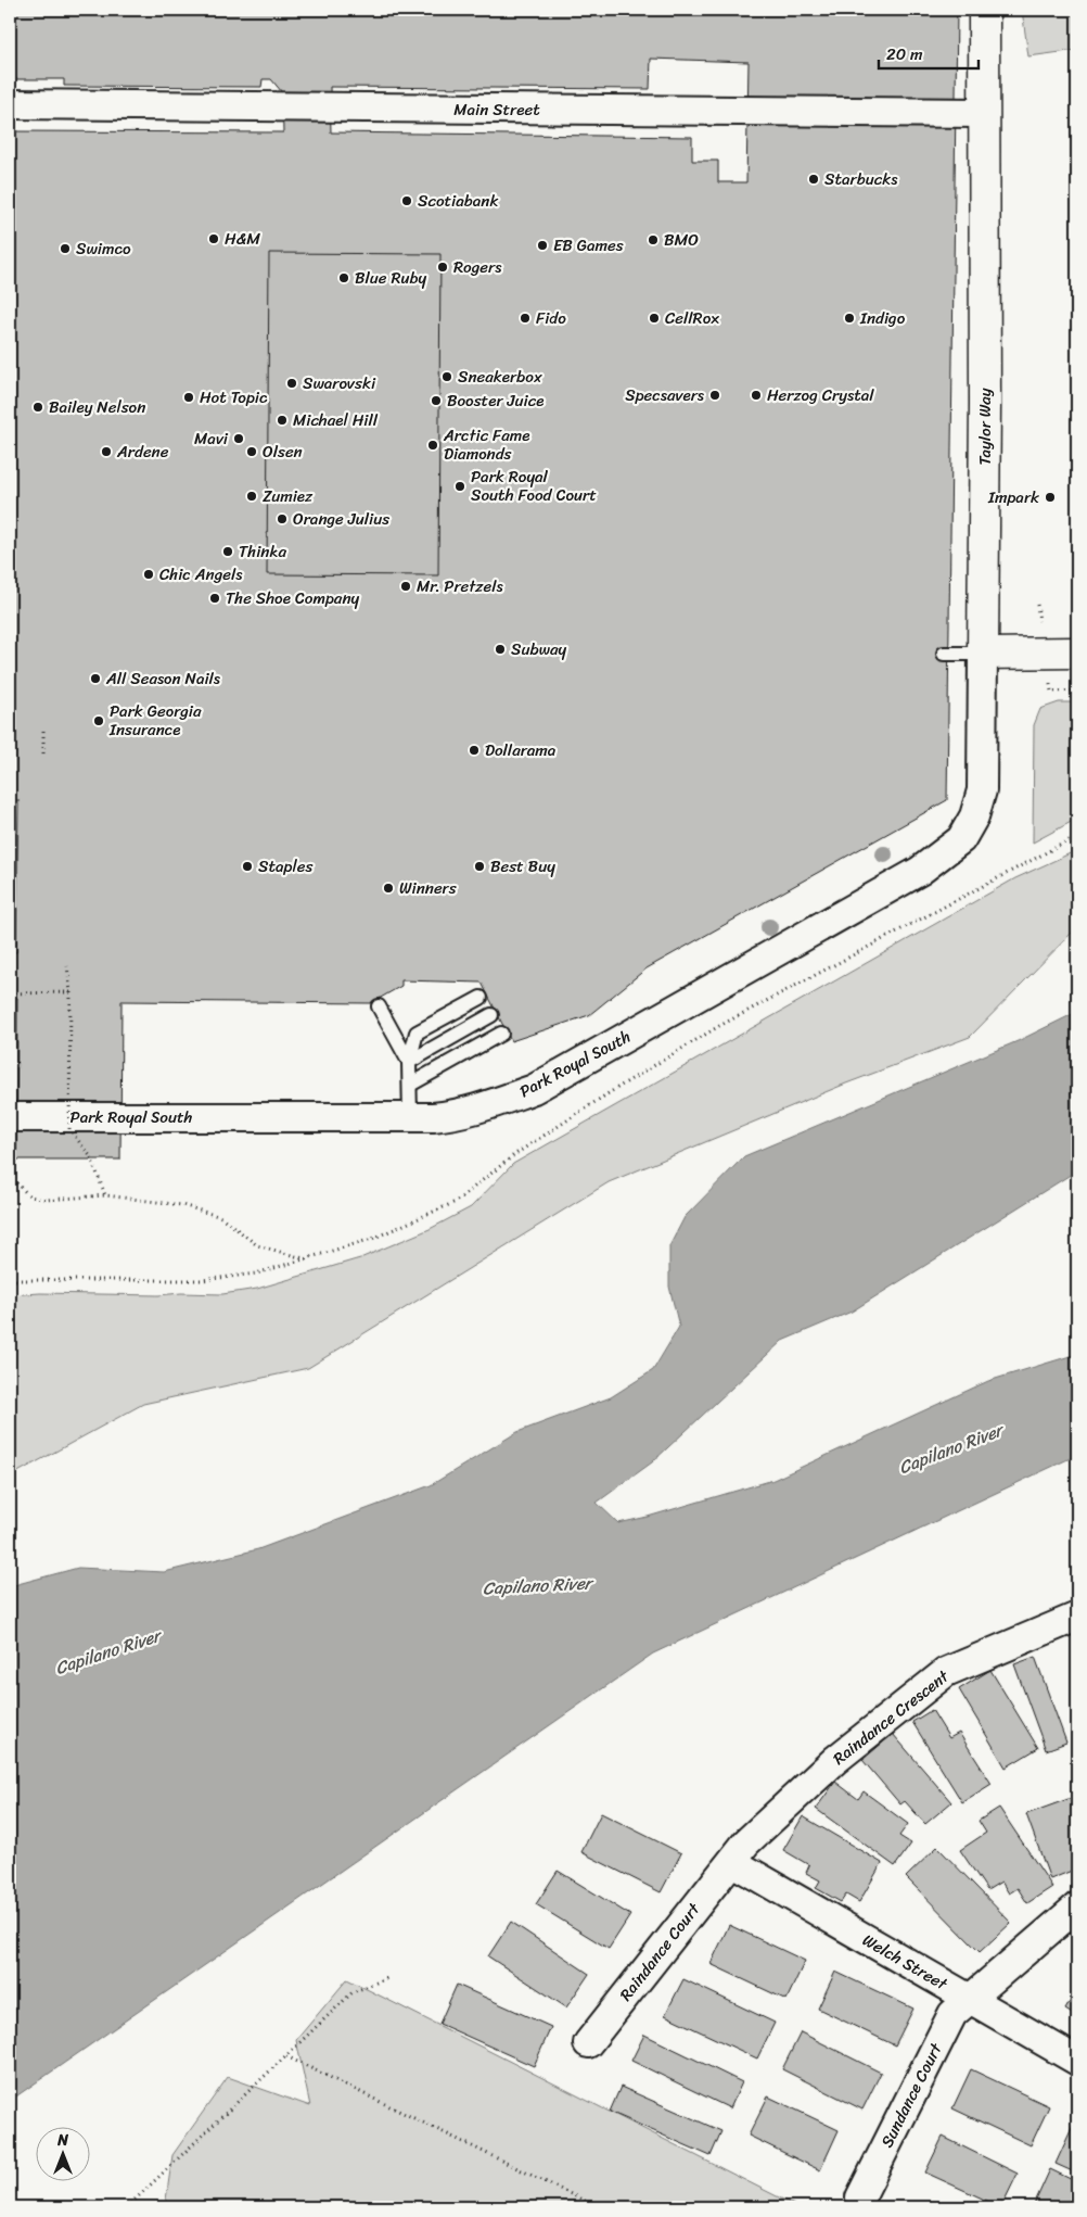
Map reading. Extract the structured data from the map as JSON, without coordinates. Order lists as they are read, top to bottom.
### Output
{
  "streets": {
    "street": [
      "Main Street",
      "Taylor Way",
      "Park Royal South",
      "Raindance Crescent",
      "Raindance Court",
      "Welch Street",
      "Sundance Court"
    ]
  },
  "crossings": [
    ["Main Street", "Taylor Way"],
    ["Taylor Way", "Park Royal South"],
    ["Raindance Crescent", "Raindance Court"],
    ["Raindance Crescent", "Welch Street"],
    ["Raindance Court", "Welch Street"],
    ["Welch Street", "Sundance Court"]
  ],
  "water": ["Capilano River"],
  "places": [
    "Starbucks",
    "Scotiabank",
    "H&M",
    "BMO",
    "EB Games",
    "Swimco",
    "Rogers",
    "Blue Ruby",
    "Fido",
    "CellRox",
    "Indigo",
    "Sneakerbox",
    "Swarovski",
    "Specsavers",
    "Herzog Crystal",
    "Hot Topic",
    "Booster Juice",
    "Bailey Nelson",
    "Michael Hill",
    "Mavi",
    "Arctic Fame Diamonds",
    "Ardene",
    "Olsen",
    "Park Royal South Food Court",
    "Zumiez",
    "Impark",
    "Orange Julius",
    "Thinka",
    "Chic Angels",
    "Mr. Pretzels",
    "The Shoe Company",
    "Subway",
    "All Season Nails",
    "Park Georgia Insurance",
    "Dollarama",
    "Staples",
    "Best Buy",
    "Winners"
  ],
  "scale_bar": "20 m",
  "north": "top"
}
